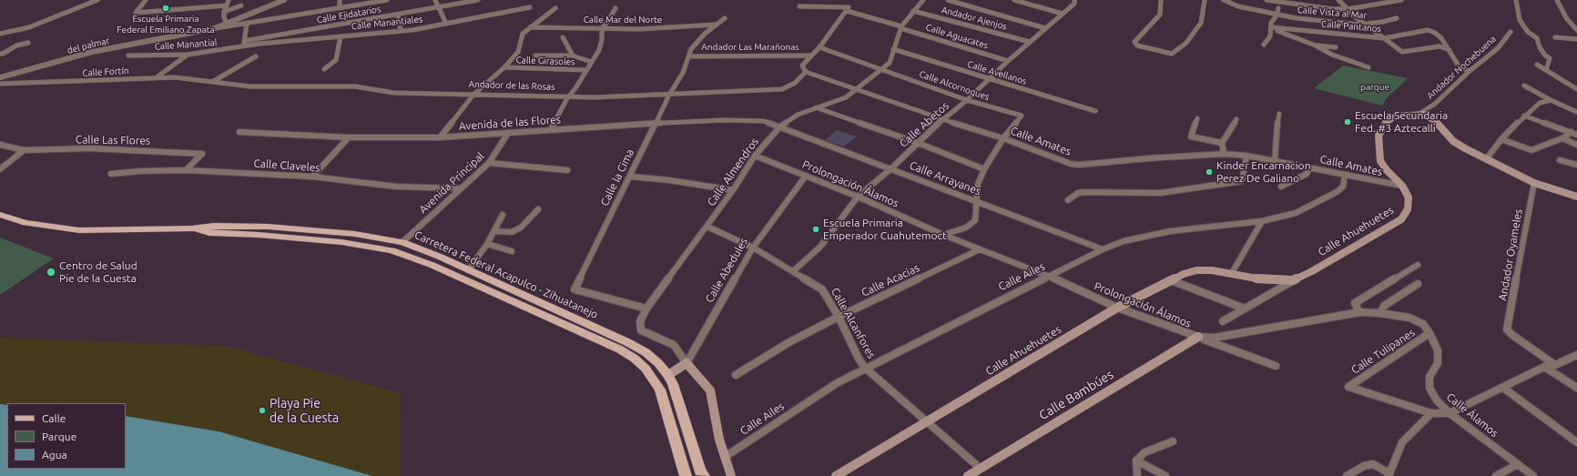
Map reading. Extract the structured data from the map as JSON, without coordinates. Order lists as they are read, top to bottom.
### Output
{
  "streets": {
    "main road": [
      "Calle Ahuehuetes",
      "Calle Abedules",
      "Carretera Federal Acapulco - Zihuatanejo",
      "Calle Bambúes"
    ],
    "street": [
      "Calle Vista al Mar",
      "Calle Ejidatarios",
      "Andador Ajenjos",
      "Calle Mar del Norte",
      "Calle Manantiales",
      "Calle Pantanos",
      "Calle Aguacates",
      "Calle Manantial",
      "del palmar",
      "Andador Las Marañonas",
      "Calle Girasoles",
      "Andador Nochebuena",
      "Calle Fortín",
      "Calle Avellanos",
      "Andador de las Rosas",
      "Calle Alcornoques",
      "Avenida de las Flores",
      "Calle Abetos",
      "Calle Las Flores",
      "Calle Amates",
      "Calle Claveles",
      "Calle Almendros",
      "Calle la Cima",
      "Calle Arrayanes",
      "Avenida Principal",
      "Prolongación Álamos",
      "Andador Oyameles",
      "Calle Ailes",
      "Calle Acacias",
      "Calle Alcanfores",
      "Calle Tulipanes",
      "Calle Álamos"
    ]
  },
  "crossings": [
    ["Calle Ejidatarios", "Calle Manantiales"],
    ["Calle Ejidatarios", "Calle Manantial"],
    ["Andador Ajenjos", "Calle Abetos"],
    ["Calle Mar del Norte", "Calle la Cima"],
    ["Calle Manantiales", "Calle Manantial"],
    ["Calle Aguacates", "Calle Abetos"],
    ["Calle Aguacates", "Calle Almendros"],
    ["Andador Las Marañonas", "Calle la Cima"],
    ["Andador Nochebuena", "Calle Ahuehuetes"],
    ["Calle Fortín", "Andador de las Rosas"],
    ["Calle Avellanos", "Calle Abetos"],
    ["Calle Avellanos", "Calle Almendros"],
    ["Andador de las Rosas", "Calle Amates"],
    ["Andador de las Rosas", "Calle la Cima"],
    ["Calle Alcornoques", "Calle Abetos"],
    ["Calle Alcornoques", "Calle Amates"],
    ["Calle Alcornoques", "Calle Almendros"],
    ["Avenida de las Flores", "Calle Almendros"],
    ["Avenida de las Flores", "Calle la Cima"],
    ["Avenida de las Flores", "Calle Arrayanes"],
    ["Avenida de las Flores", "Avenida Principal"],
    ["Calle Abetos", "Calle Amates"],
    ["Calle Abetos", "Calle Arrayanes"],
    ["Calle Abetos", "Prolongación Álamos"],
    ["Calle Abetos", "Calle Alcanfores"],
    ["Calle Las Flores", "Calle Claveles"],
    ["Calle Amates", "Calle Almendros"],
    ["Calle Amates", "Calle Ahuehuetes"],
    ["Calle Amates", "Calle Ailes"],
    ["Calle Claveles", "Avenida Principal"],
    ["Calle Almendros", "Calle la Cima"],
    ["Calle Almendros", "Calle Arrayanes"],
    ["Calle Almendros", "Prolongación Álamos"],
    ["Calle Almendros", "Calle Abedules"],
    ["Calle Almendros", "Calle Alcanfores"],
    ["Calle Arrayanes", "Calle Ailes"],
    ["Avenida Principal", "Carretera Federal Acapulco - Zihuatanejo"],
    ["Prolongación Álamos", "Calle Ahuehuetes"],
    ["Prolongación Álamos", "Calle Abedules"],
    ["Prolongación Álamos", "Calle Ailes"],
    ["Prolongación Álamos", "Calle Acacias"],
    ["Prolongación Álamos", "Calle Bambúes"],
    ["Prolongación Álamos", "Calle Álamos"],
    ["Calle Ahuehuetes", "Calle Alcanfores"],
    ["Calle Abedules", "Carretera Federal Acapulco - Zihuatanejo"],
    ["Calle Abedules", "Calle Alcanfores"],
    ["Calle Ailes", "Calle Alcanfores"],
    ["Calle Acacias", "Calle Alcanfores"],
    ["Calle Alcanfores", "Calle Bambúes"],
    ["Calle Tulipanes", "Calle Álamos"]
  ],
  "parks": ["parque"],
  "places": [
    "Escuela Primaria Federal Emiliano Zapata",
    "Escuela Secundaria Fed. #3 Aztecalli",
    "Kinder Encarnacion Perez De Galiano",
    "Escuela Primaria Emperador Cuahutemoct",
    "Centro de Salud Pie de la Cuesta",
    "Playa Pie de la Cuesta"
  ],
  "legend": ["Calle", "Parque", "Agua"]
}
